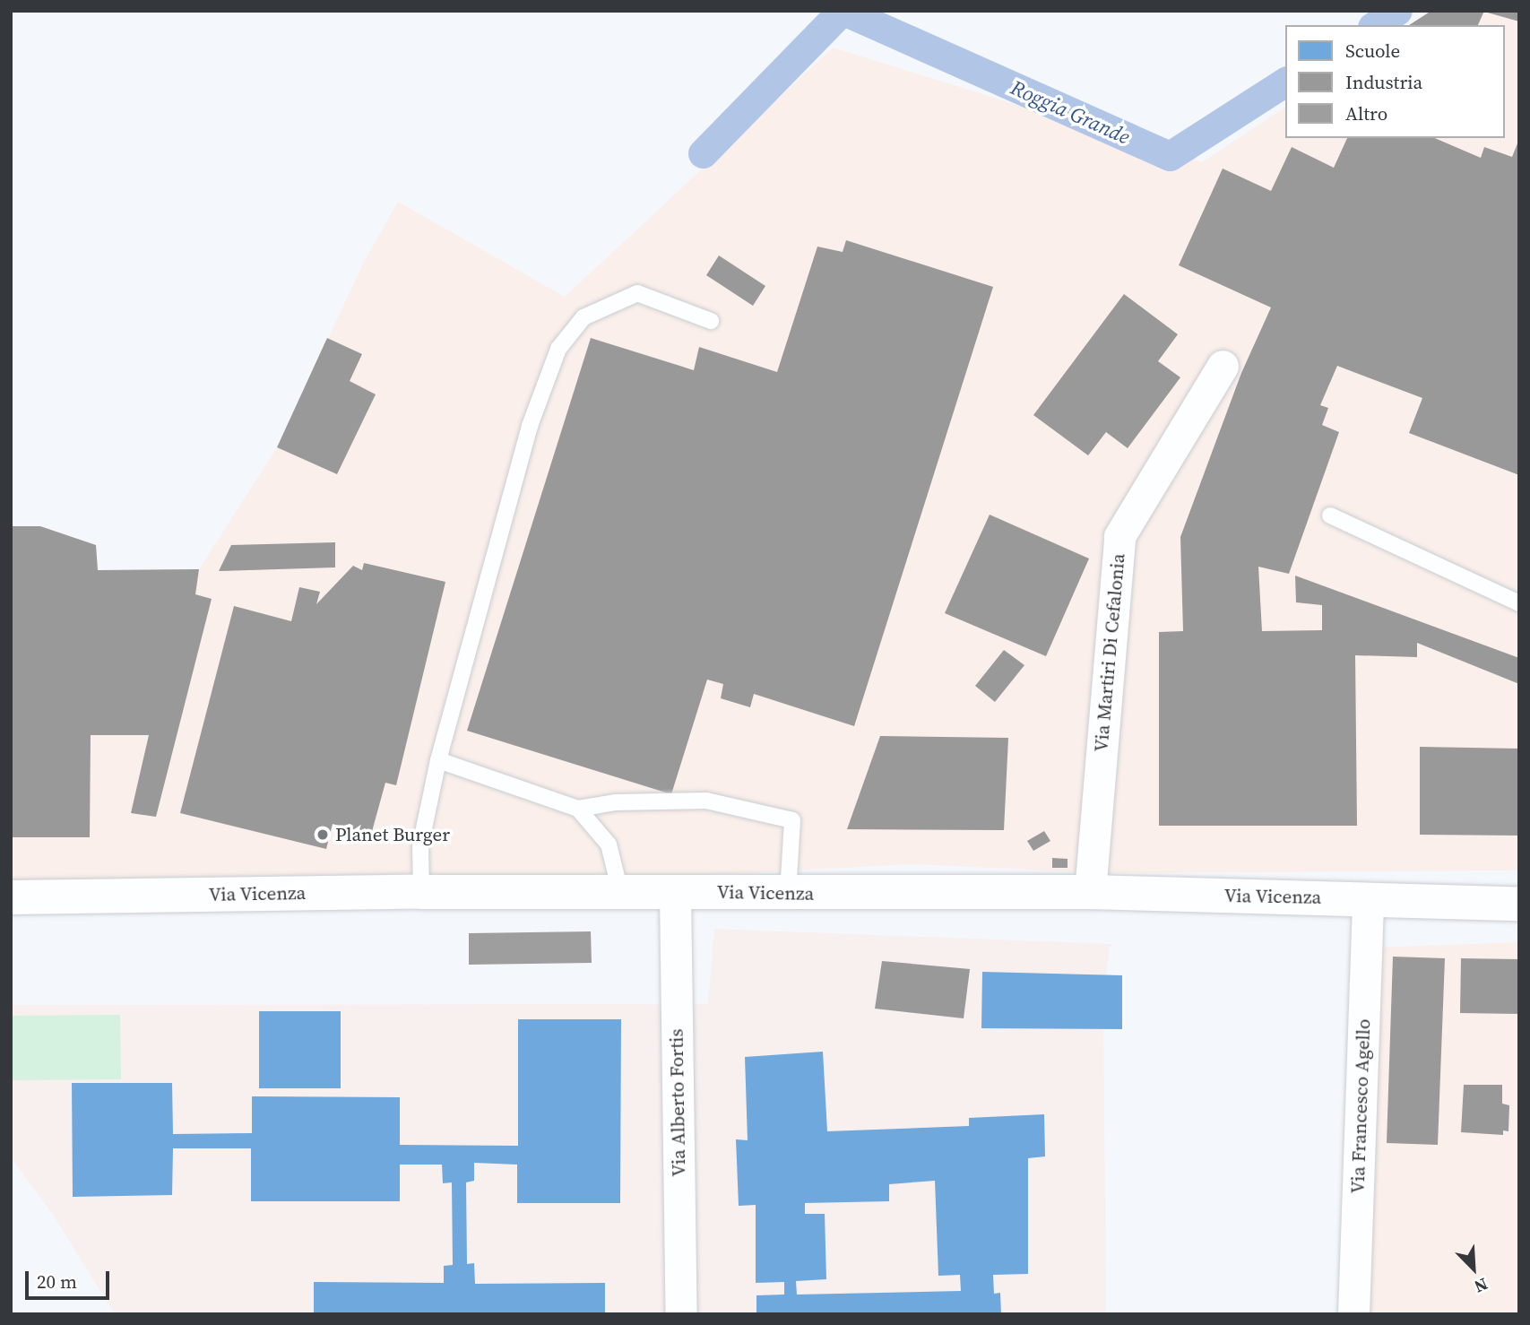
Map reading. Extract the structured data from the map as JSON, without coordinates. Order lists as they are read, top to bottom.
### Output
{
  "streets": {
    "street": [
      "Via Martiri Di Cefalonia",
      "Via Vicenza",
      "Via Alberto Fortis",
      "Via Francesco Agello"
    ]
  },
  "crossings": [
    ["Via Martiri Di Cefalonia", "Via Vicenza"],
    ["Via Vicenza", "Via Alberto Fortis"],
    ["Via Vicenza", "Via Francesco Agello"]
  ],
  "water": ["Roggia Grande"],
  "places": ["Planet Burger"],
  "legend": ["Scuole", "Industria", "Altro"],
  "scale_bar": "20 m",
  "north": "bottom right"
}
